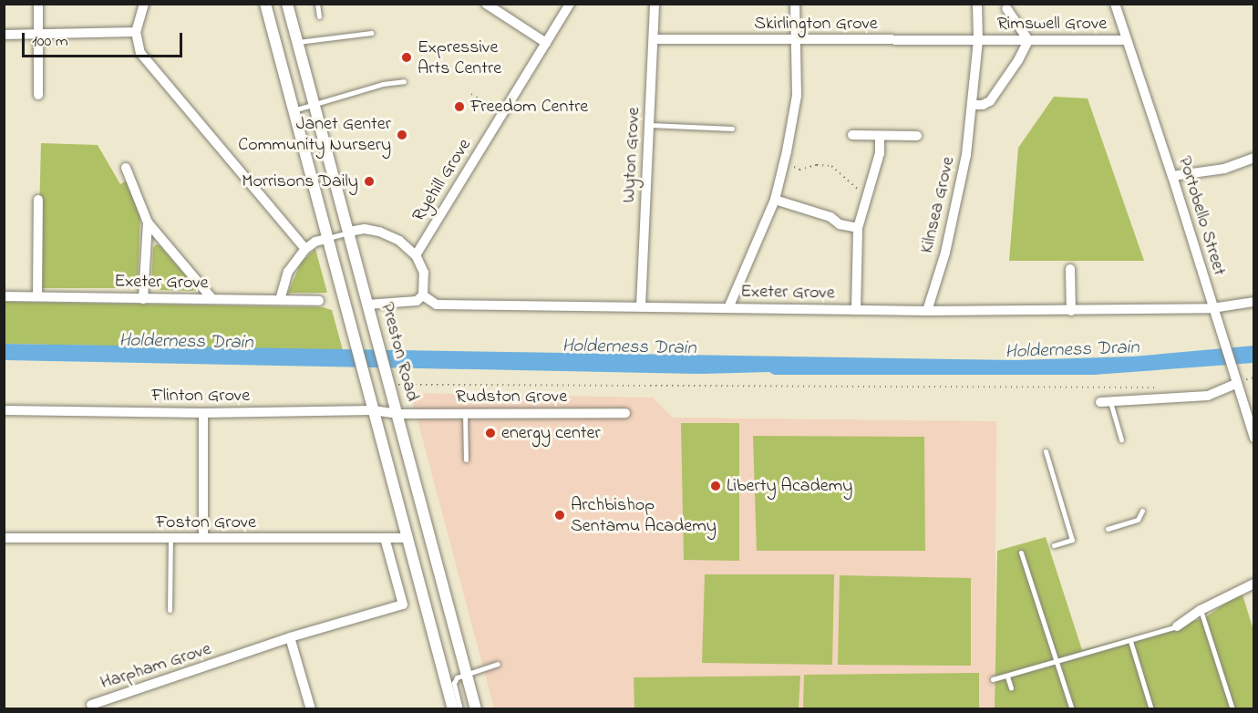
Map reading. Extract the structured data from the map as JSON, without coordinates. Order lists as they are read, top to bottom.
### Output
{
  "streets": {
    "street": [
      "Skirlington Grove",
      "Rimswell Grove",
      "Wyton Grove",
      "Ryehill Grove",
      "Kilnsea Grove",
      "Portobello Street",
      "Exeter Grove",
      "Preston Road",
      "Flinton Grove",
      "Rudston Grove",
      "Foston Grove",
      "Harpham Grove"
    ]
  },
  "crossings": [
    ["Skirlington Grove", "Rimswell Grove"],
    ["Skirlington Grove", "Wyton Grove"],
    ["Skirlington Grove", "Kilnsea Grove"],
    ["Rimswell Grove", "Kilnsea Grove"],
    ["Rimswell Grove", "Portobello Street"],
    ["Wyton Grove", "Exeter Grove"],
    ["Kilnsea Grove", "Exeter Grove"],
    ["Portobello Street", "Exeter Grove"],
    ["Preston Road", "Flinton Grove"],
    ["Preston Road", "Rudston Grove"],
    ["Flinton Grove", "Rudston Grove"],
    ["Foston Grove", "Harpham Grove"]
  ],
  "water": ["Holderness Drain"],
  "places": [
    "Expressive Arts Centre",
    "Freedom Centre",
    "Janet Genter Community Nursery",
    "Morrisons Daily",
    "energy center",
    "Liberty Academy",
    "Archbishop Sentamu Academy"
  ],
  "scale_bar": "100 m"
}
